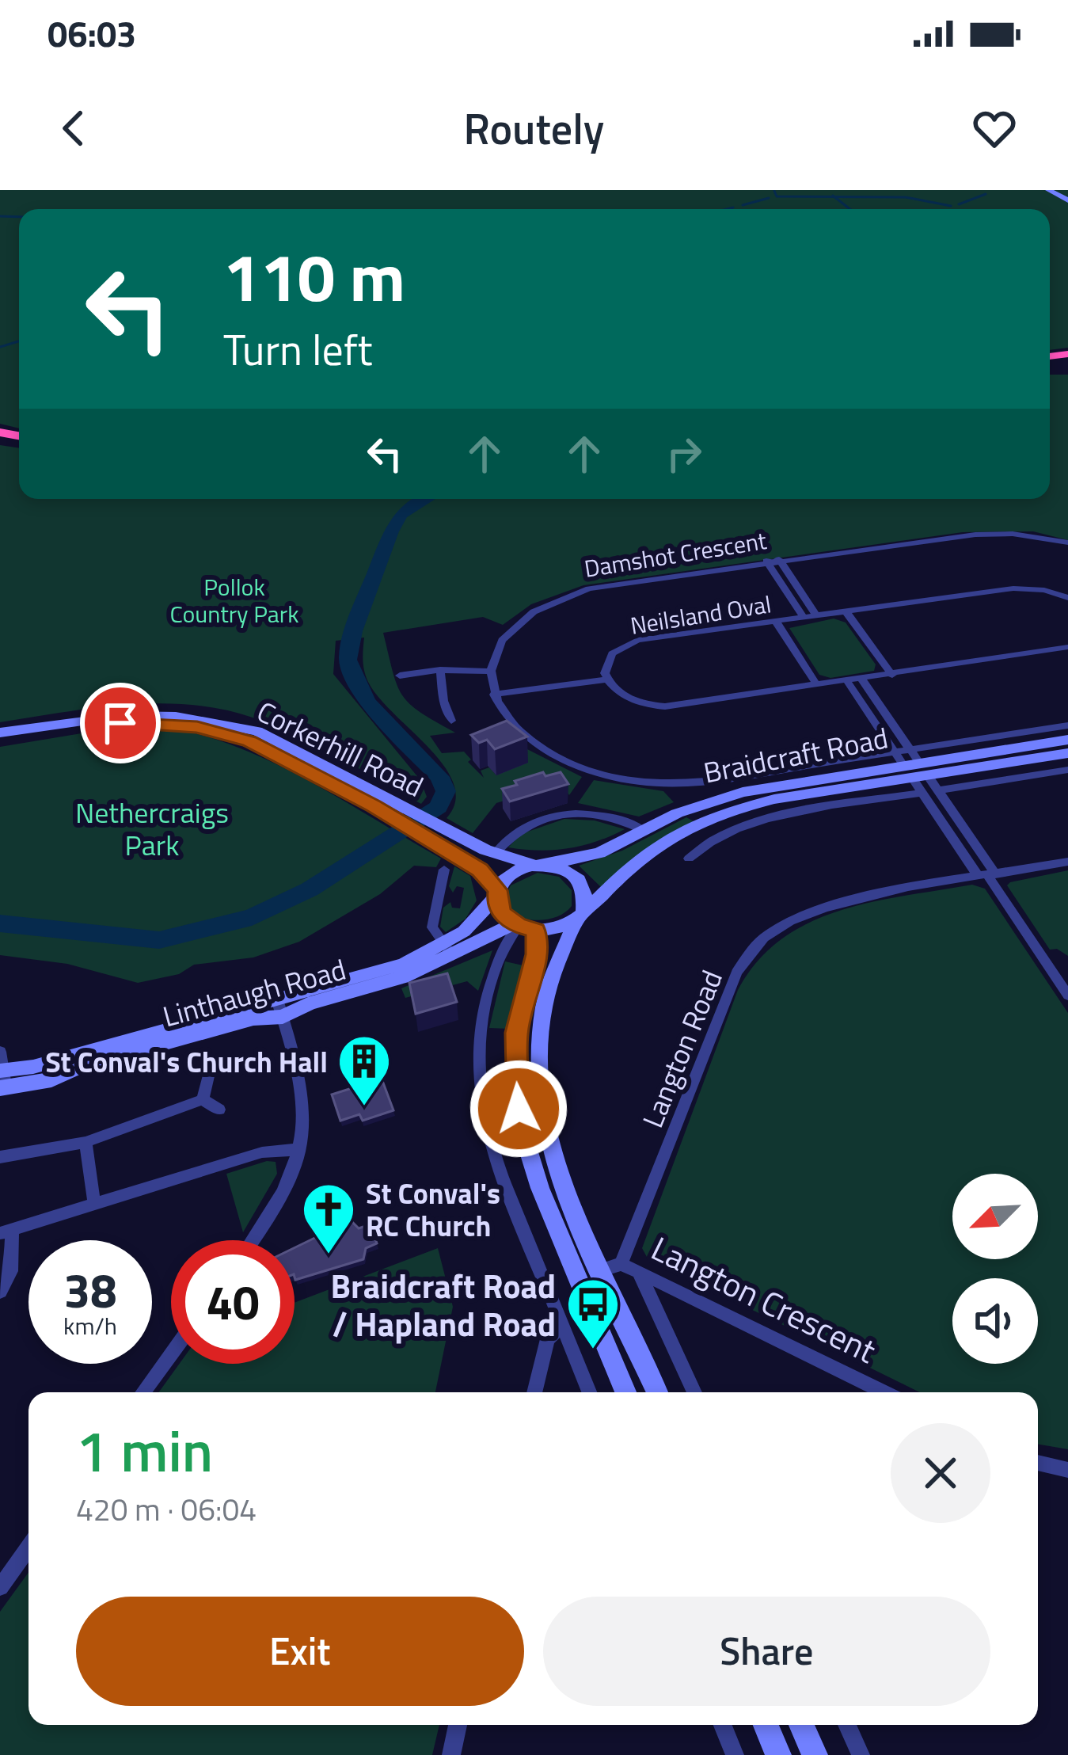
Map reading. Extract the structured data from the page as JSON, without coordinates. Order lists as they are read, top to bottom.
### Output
{
  "streets": {
    "street": [
      "Damshot Crescent",
      "Neilsland Oval",
      "Corkerhill Road",
      "Braidcraft Road",
      "Linthaugh Road",
      "Langton Road",
      "Langton Crescent"
    ]
  },
  "crossings": [
    ["Corkerhill Road", "Braidcraft Road"],
    ["Corkerhill Road", "Linthaugh Road"],
    ["Braidcraft Road", "Linthaugh Road"],
    ["Braidcraft Road", "Langton Crescent"],
    ["Langton Road", "Langton Crescent"]
  ],
  "parks": ["Pollok Country Park", "Nethercraigs Park"],
  "places": {
    "building": ["St Conval's Church Hall"],
    "church": ["St Conval's RC Church"],
    "bus stop": ["Braidcraft Road / Hapland Road"]
  },
  "north": "bottom left",
  "page": {
    "status": "06:03",
    "header": "Routely",
    "turn": ["110 m", "Turn left"],
    "speed": "38 km/h",
    "limit": "40",
    "heading": ["1 min", "420 m · 06:04"],
    "buttons": ["Exit", "Share"]
  }
}
